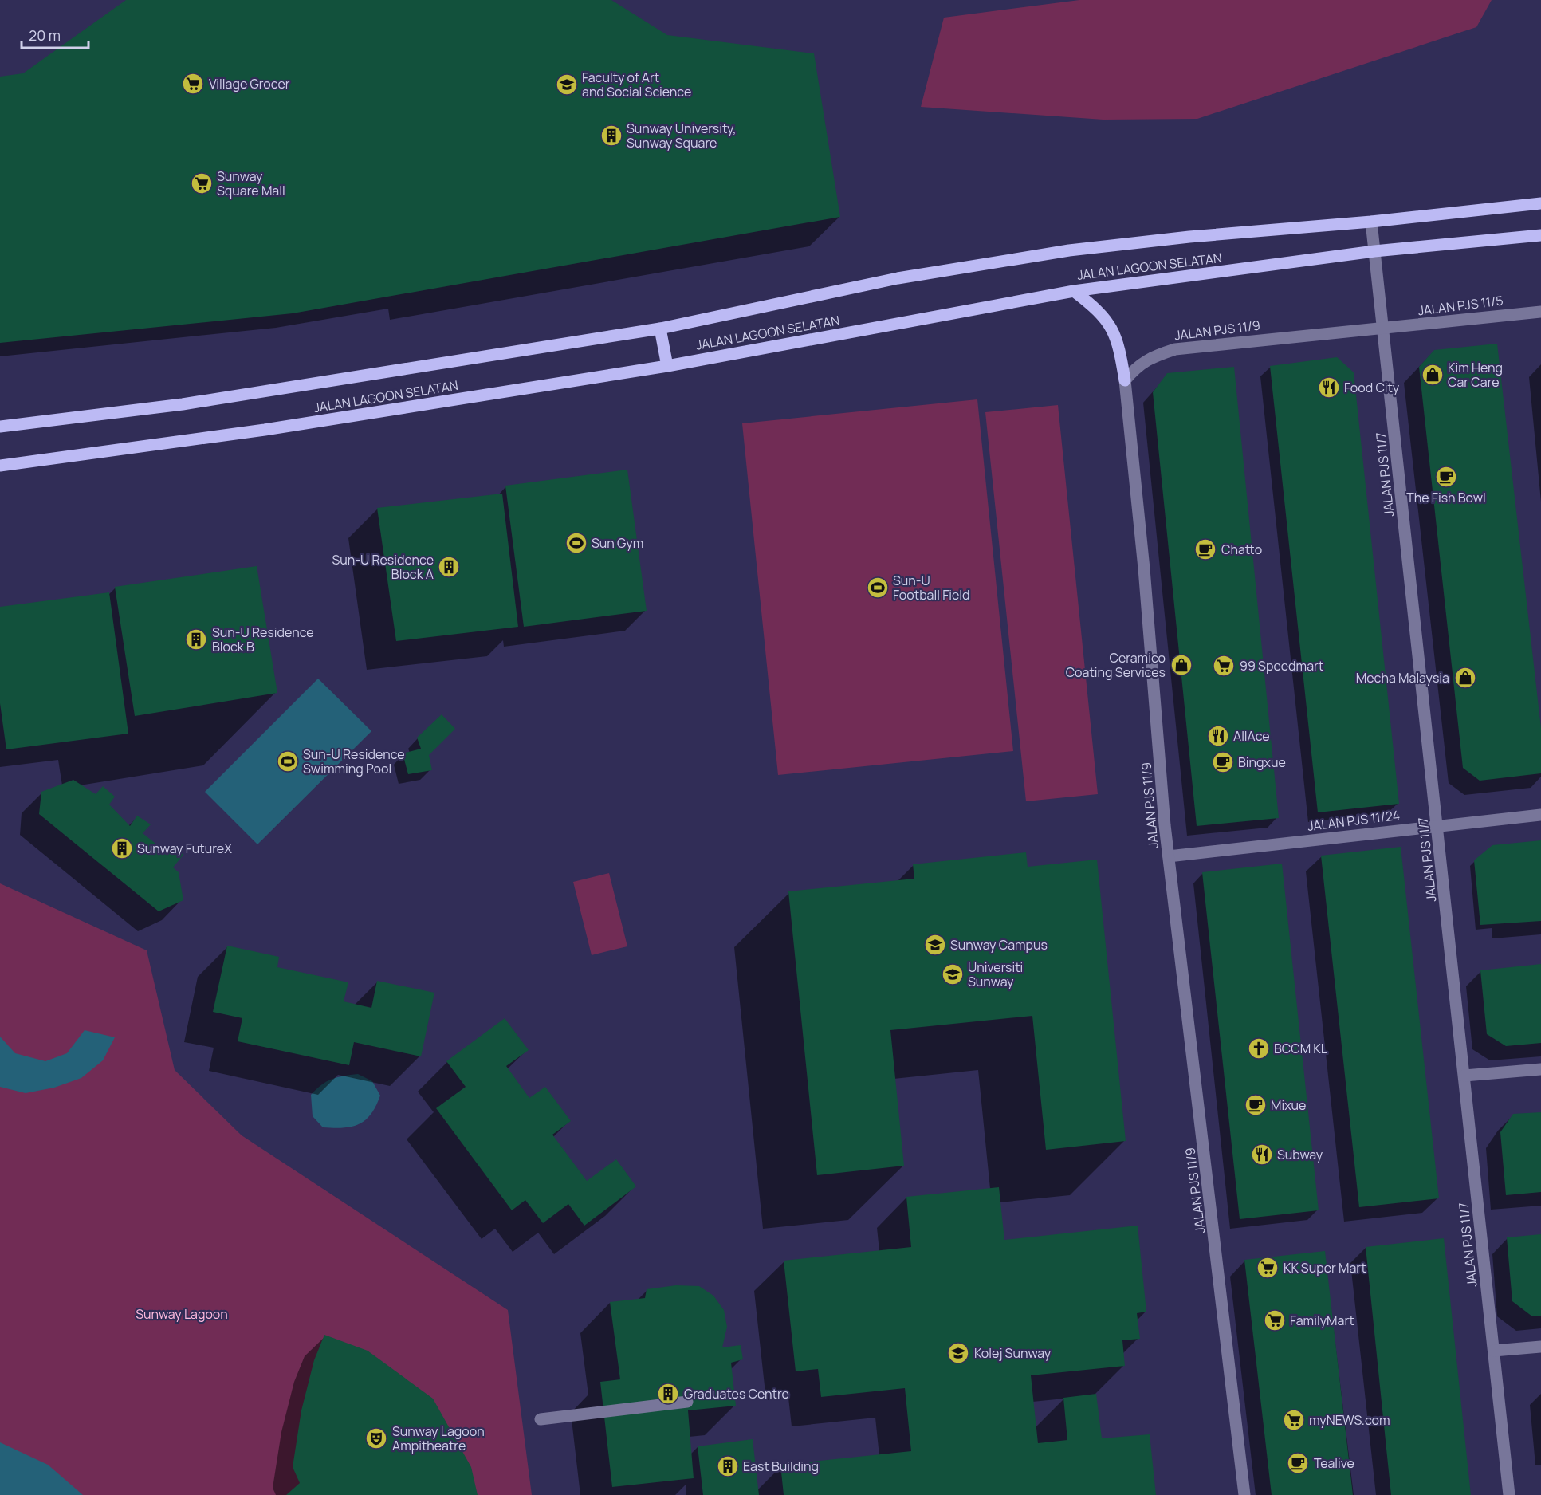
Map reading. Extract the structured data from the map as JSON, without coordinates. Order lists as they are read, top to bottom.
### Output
{
  "streets": {
    "main road": ["JALAN LAGOON SELATAN"],
    "street": [
      "JALAN PJS 11/5",
      "JALAN PJS 11/9",
      "JALAN PJS 11/7",
      "JALAN PJS 11/24"
    ]
  },
  "crossings": [
    ["JALAN LAGOON SELATAN", "JALAN PJS 11/7"],
    ["JALAN PJS 11/5", "JALAN PJS 11/9"],
    ["JALAN PJS 11/5", "JALAN PJS 11/7"],
    ["JALAN PJS 11/9", "JALAN PJS 11/7"],
    ["JALAN PJS 11/9", "JALAN PJS 11/24"],
    ["JALAN PJS 11/7", "JALAN PJS 11/24"]
  ],
  "parks": ["Sunway Lagoon"],
  "places": {
    "supermarket": [
      "Village Grocer",
      "Sunway Square Mall",
      "99 Speedmart",
      "KK Super Mart",
      "FamilyMart",
      "myNEWS.com"
    ],
    "school or university": [
      "Faculty of Art and Social Science",
      "Sunway Campus",
      "Universiti Sunway",
      "Kolej Sunway"
    ],
    "building": [
      "Sunway University, Sunway Square",
      "Sun-U Residence Block A",
      "Sun-U Residence Block B",
      "Sunway FutureX",
      "Graduates Centre",
      "East Building"
    ],
    "shop": ["Kim Heng Car Care", "Ceramico Coating Services", "Mecha Malaysia"],
    "restaurant": ["Food City", "AllAce", "Subway"],
    "cafe": [
      "The Fish Bowl",
      "Chatto",
      "Bingxue",
      "Mixue",
      "Tealive"
    ],
    "sports": ["Sun Gym", "Sun-U Football Field", "Sun-U Residence Swimming Pool"],
    "church": ["BCCM KL"],
    "theatre": ["Sunway Lagoon Ampitheatre"]
  },
  "scale_bar": "20 m"
}
